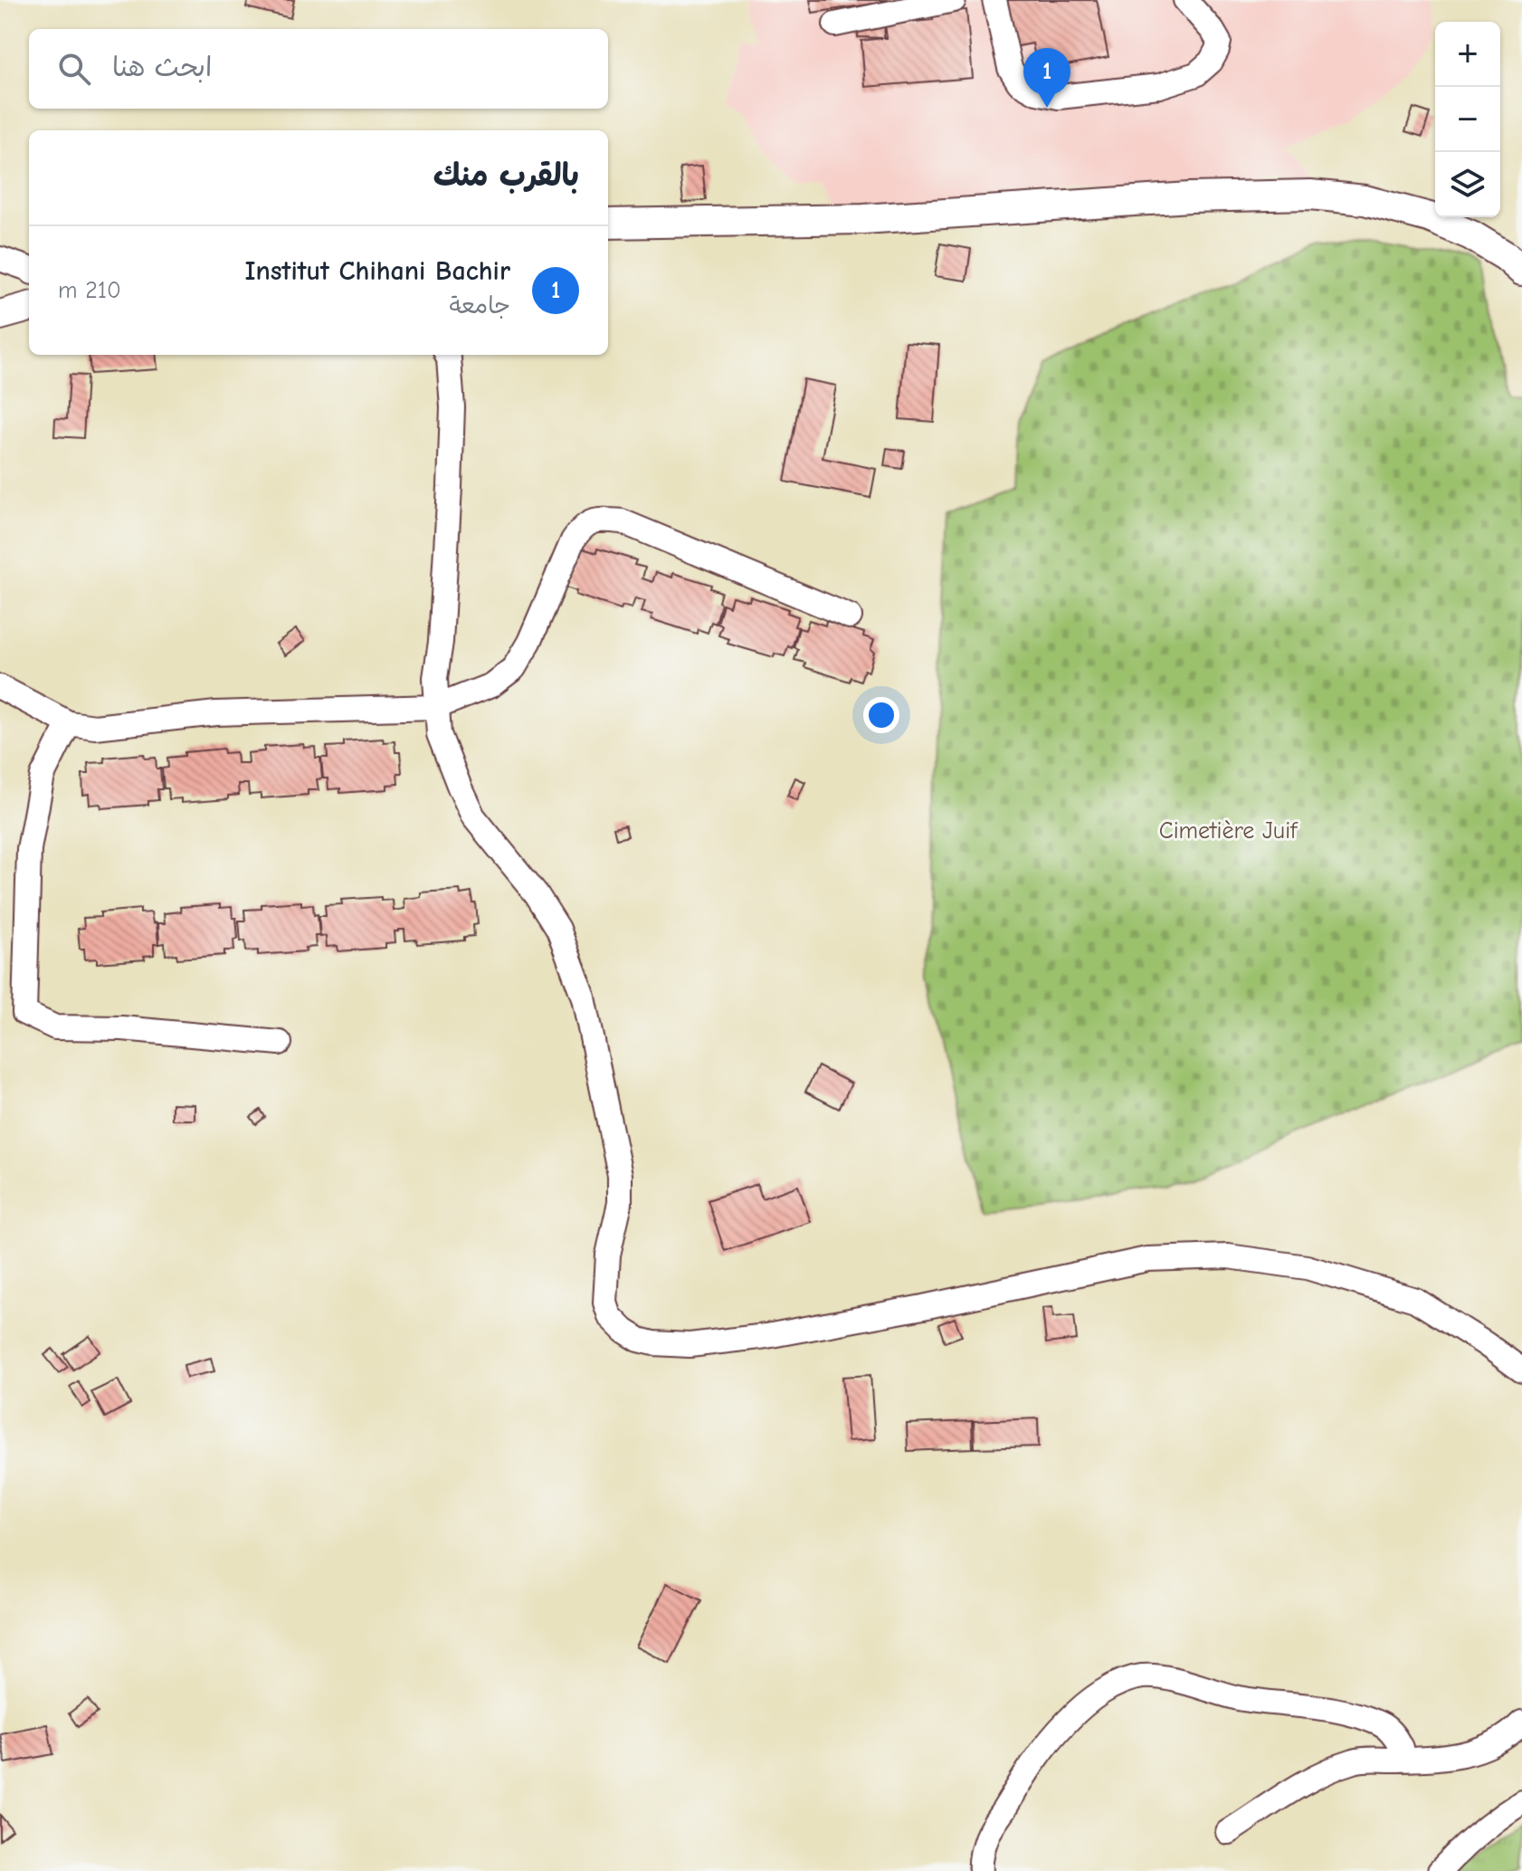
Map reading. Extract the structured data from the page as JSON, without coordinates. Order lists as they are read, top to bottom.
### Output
{
  "parks": ["Cimetière Juif"],
  "page": {
    "map_buttons": ["+", "−"],
    "search": "ابحث هنا",
    "pins": "1",
    "heading": "بالقرب منك",
    "list": [
      {
        "mark": "1",
        "name": "Institut Chihani Bachir",
        "note": "جامعة",
        "value": "210 m"
      }
    ]
  }
}
